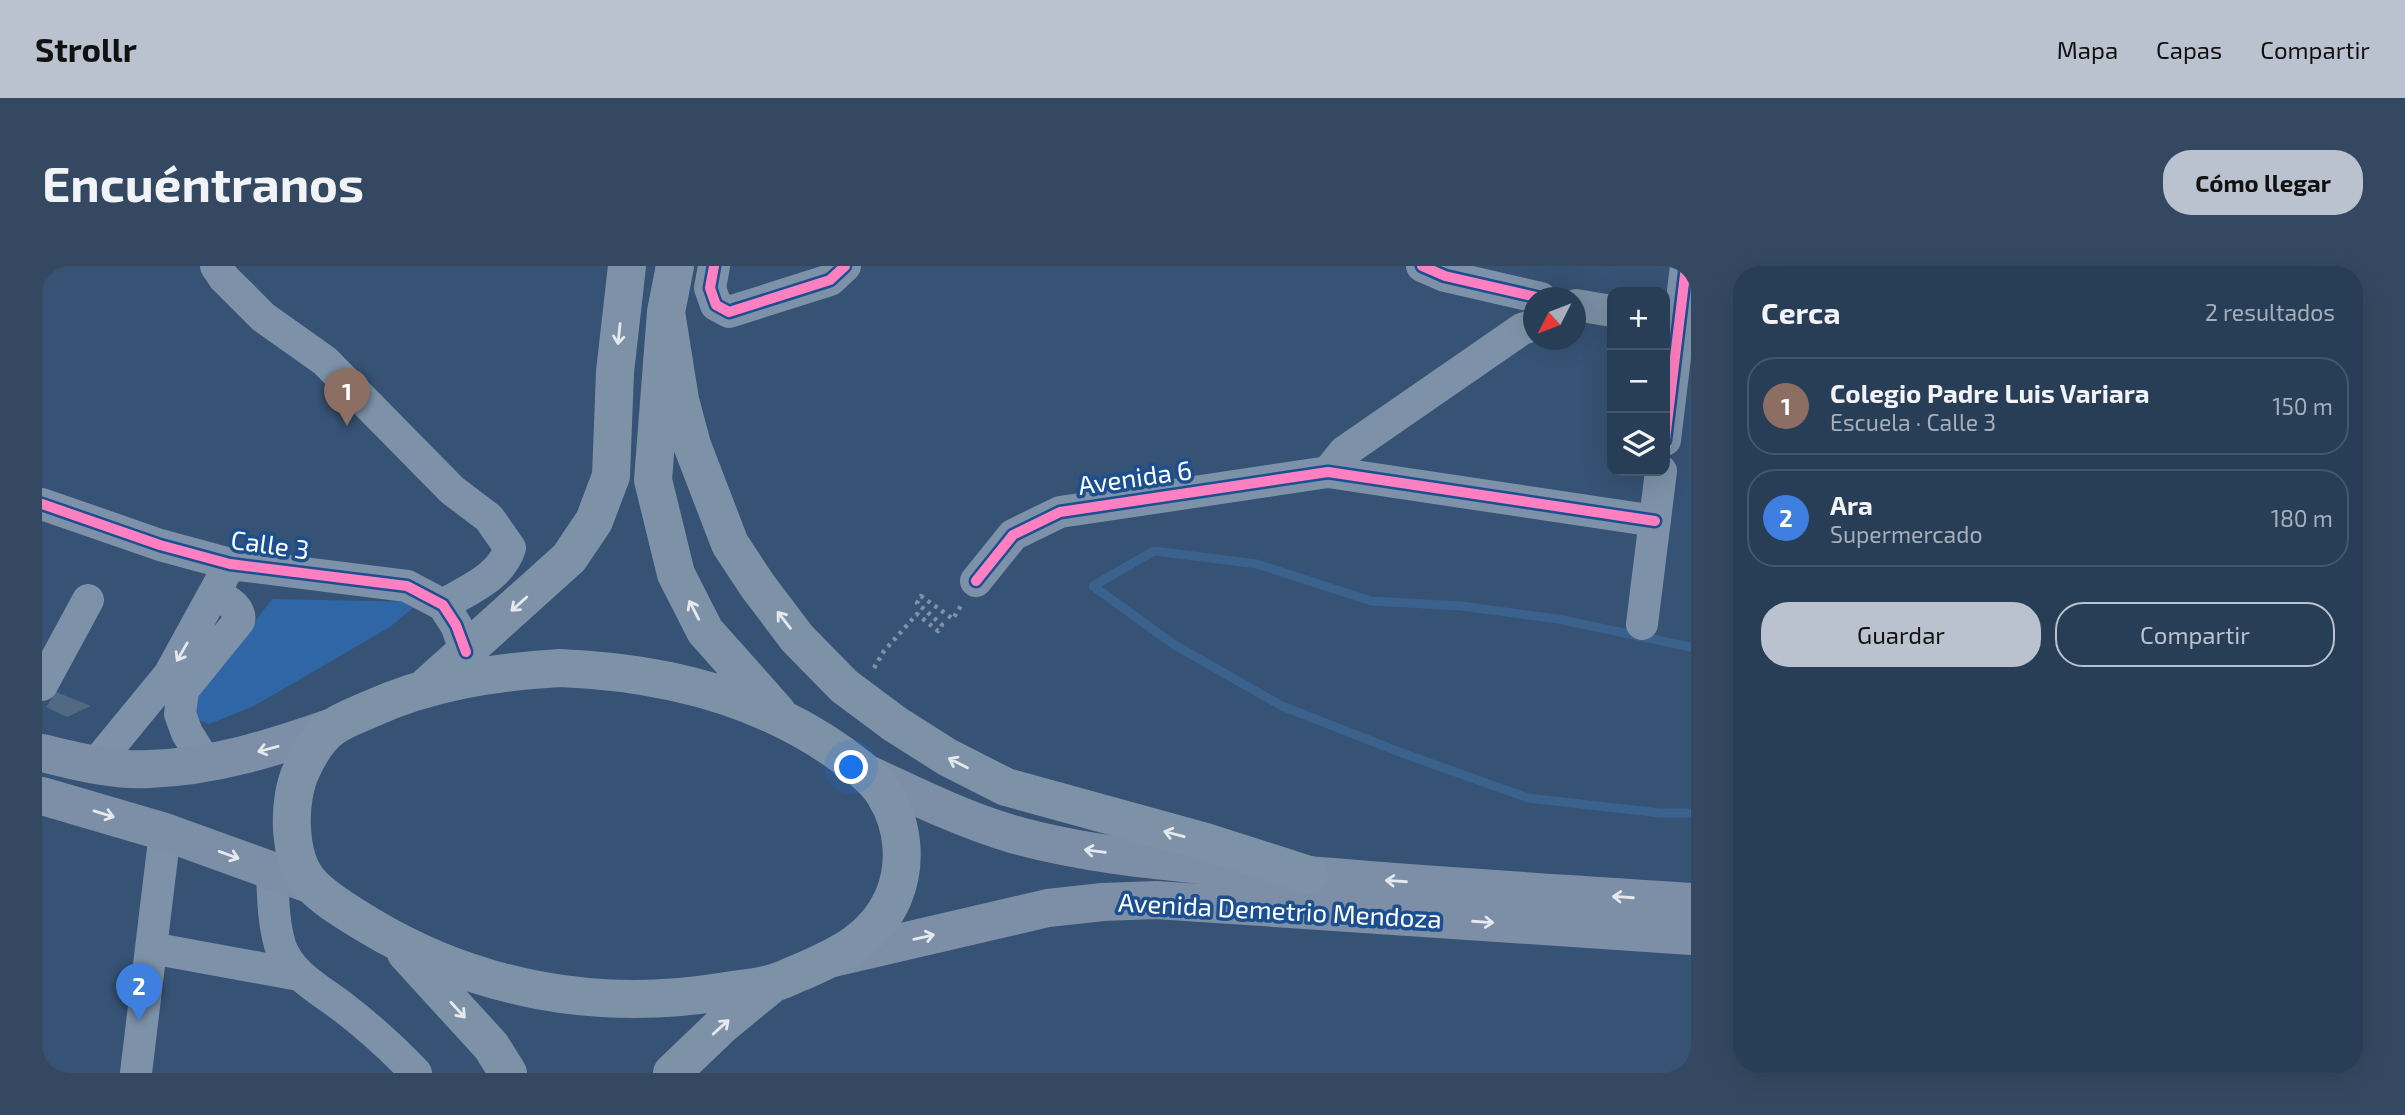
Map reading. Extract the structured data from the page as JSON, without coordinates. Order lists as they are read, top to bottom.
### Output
{
  "streets": {
    "main road": ["Avenida Demetrio Mendoza"],
    "street": ["Avenida 6", "Calle 3"]
  },
  "north": "bottom left",
  "page": {
    "header": "Strollr",
    "nav": ["Mapa", "Capas", "Compartir"],
    "buttons": [
      "Cómo llegar",
      ["Guardar", "Compartir"]
    ],
    "title": "Encuéntranos",
    "heading": ["Cerca", "2 resultados"],
    "map_buttons": ["+", "−"],
    "list": [
      {
        "mark": "1",
        "name": "Colegio Padre Luis Variara",
        "note": "Escuela · Calle 3",
        "value": "150 m"
      },
      {
        "mark": "2",
        "name": "Ara",
        "note": "Supermercado",
        "value": "180 m"
      }
    ],
    "pins": ["1", "2"]
  }
}
